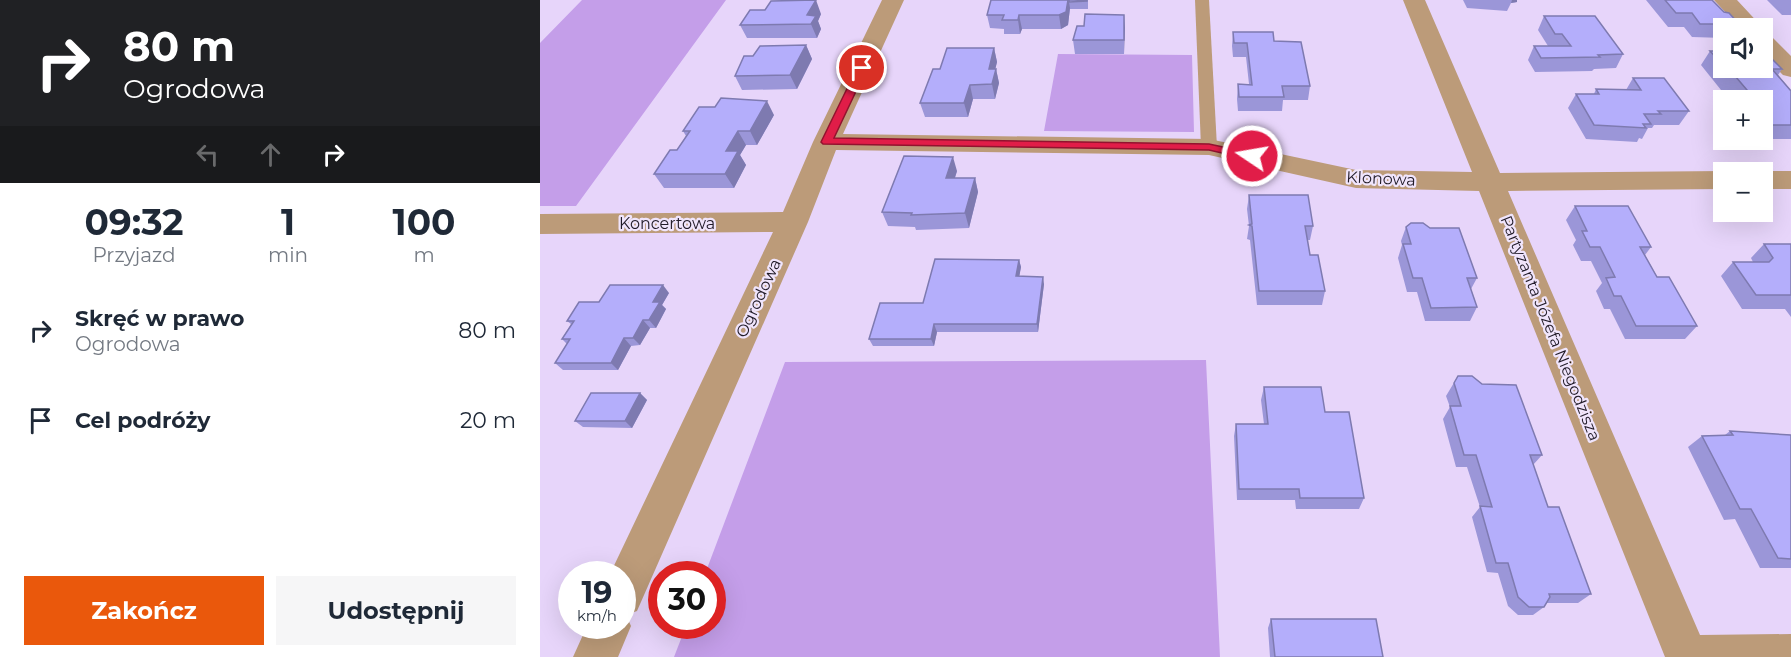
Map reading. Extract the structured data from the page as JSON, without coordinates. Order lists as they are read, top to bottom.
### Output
{
  "streets": {
    "street": [
      "Klonowa",
      "Koncertowa",
      "Ogrodowa",
      "Partyzanta Józefa Niegodzisza"
    ]
  },
  "crossings": [
    ["Klonowa", "Ogrodowa"],
    ["Klonowa", "Partyzanta Józefa Niegodzisza"],
    ["Koncertowa", "Ogrodowa"]
  ],
  "page": {
    "turn": ["80 m", "Ogrodowa"],
    "map_buttons": ["+", "−"],
    "eta": [
      "09:32",
      "Przyjazd",
      "1",
      "min",
      "100",
      "m"
    ],
    "list": [
      {
        "name": "Skręć w prawo",
        "note": "Ogrodowa",
        "value": "80 m"
      },
      {
        "name": "Cel podróży",
        "value": "20 m"
      }
    ],
    "speed": "19 km/h",
    "limit": "30",
    "buttons": ["Zakończ", "Udostępnij"]
  }
}
